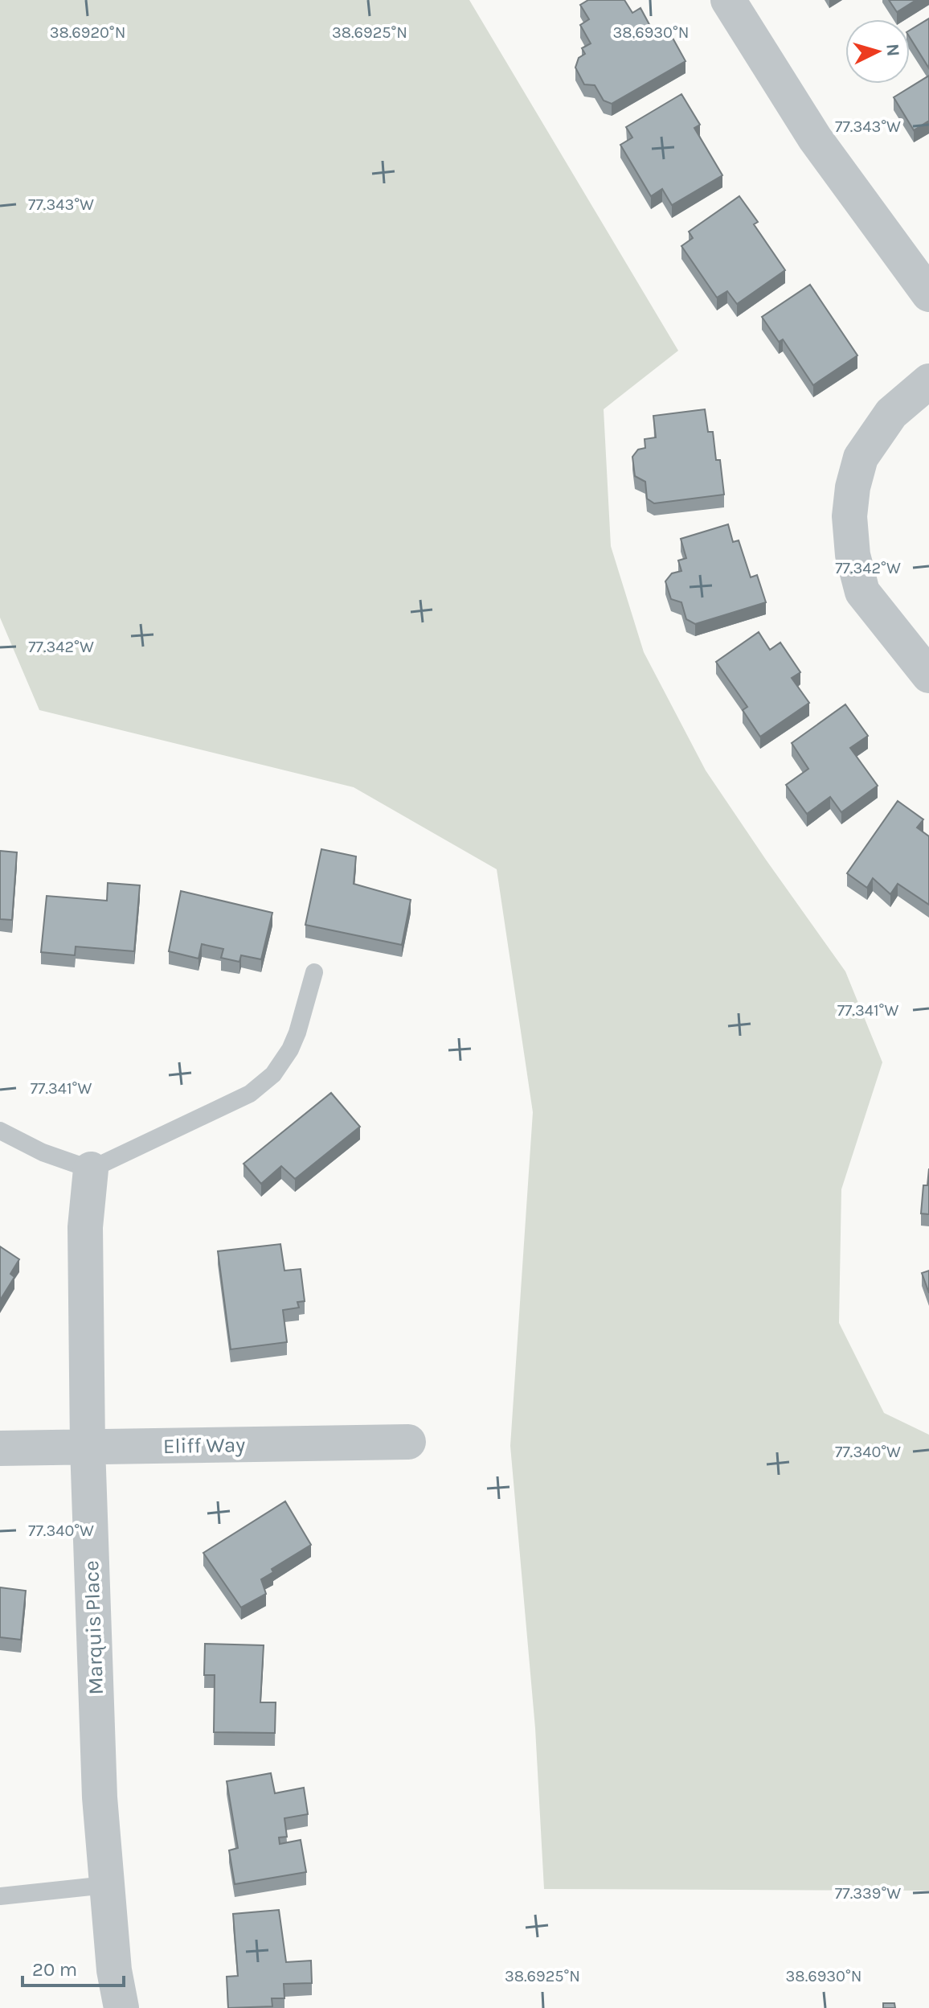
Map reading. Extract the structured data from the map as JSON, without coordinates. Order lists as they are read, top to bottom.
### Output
{
  "streets": {
    "street": ["Eliff Way", "Marquis Place"]
  },
  "crossings": [
    ["Eliff Way", "Marquis Place"]
  ],
  "scale_bar": "20 m",
  "north": "right",
  "coordinates": [
    "38.6920°N",
    "38.6925°N",
    "38.6930°N",
    "77.343°W",
    "77.342°W",
    "77.341°W",
    "77.340°W",
    "77.339°W"
  ]
}
